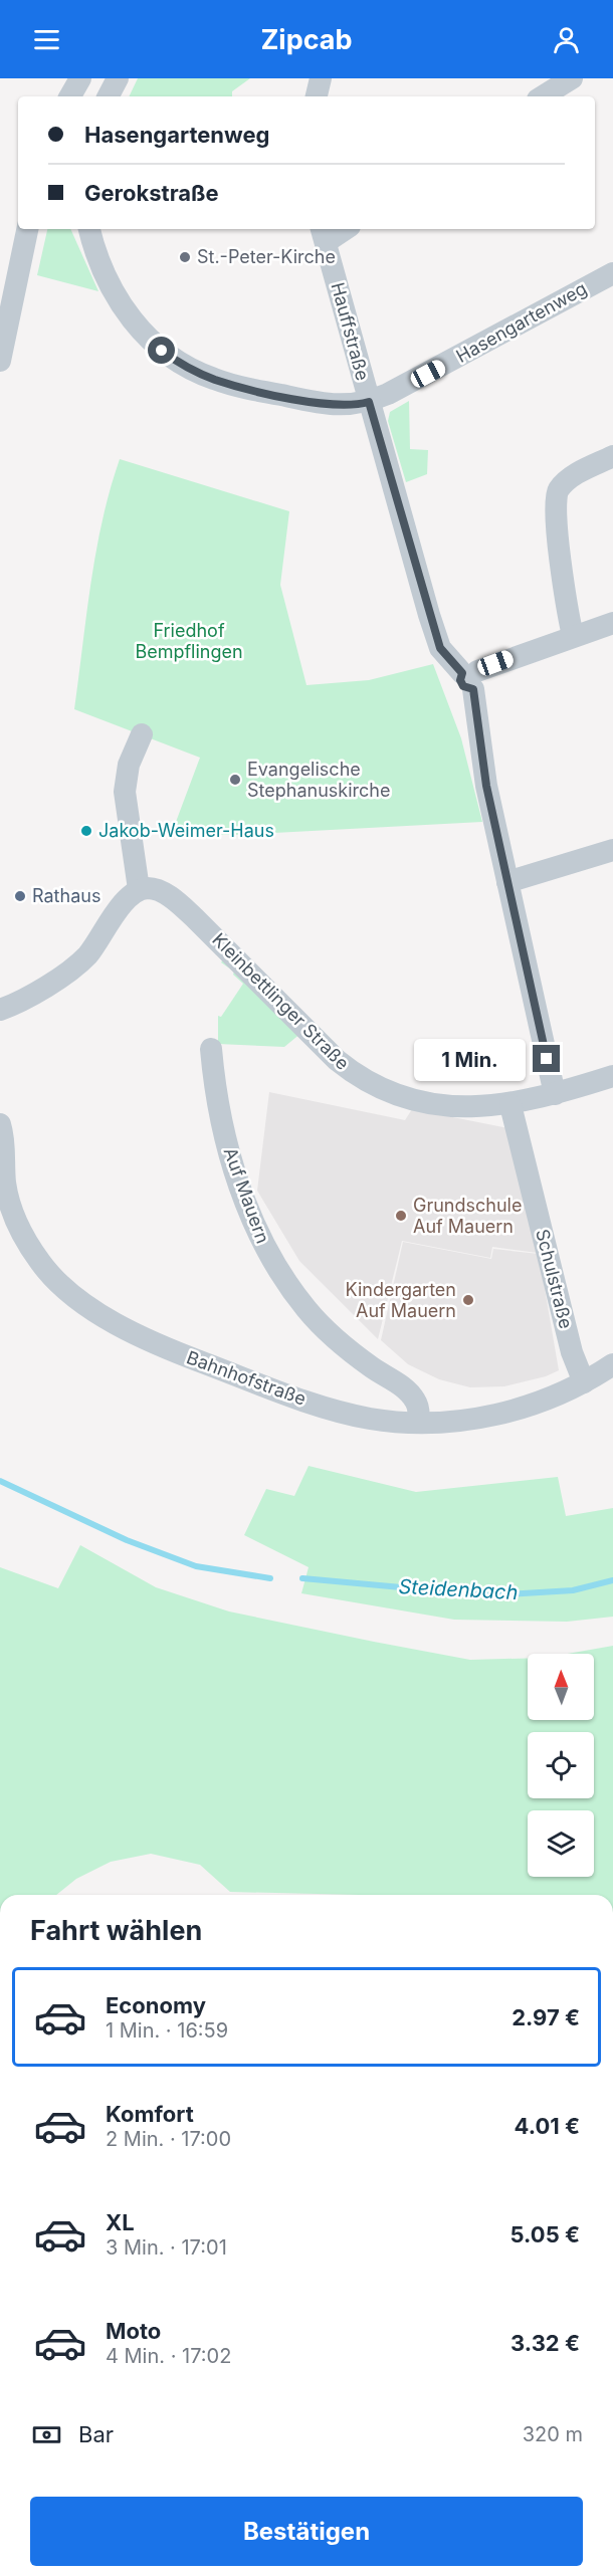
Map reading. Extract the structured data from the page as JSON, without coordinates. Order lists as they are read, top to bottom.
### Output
{
  "streets": {
    "street": [
      "Hasengartenweg",
      "Hauffstraße",
      "Kleinbettlinger Straße",
      "Auf Mauern",
      "Schulstraße",
      "Bahnhofstraße"
    ]
  },
  "crossings": [
    ["Hasengartenweg", "Hauffstraße"],
    ["Kleinbettlinger Straße", "Schulstraße"],
    ["Auf Mauern", "Bahnhofstraße"],
    ["Schulstraße", "Bahnhofstraße"]
  ],
  "water": ["Steidenbach"],
  "parks": ["Friedhof Bempflingen"],
  "places": [
    "St.-Peter-Kirche",
    "Evangelische Stephanuskirche",
    "Jakob-Weimer-Haus",
    "Rathaus",
    "Grundschule Auf Mauern",
    "Kindergarten Auf Mauern"
  ],
  "north": "top",
  "page": {
    "header": "Zipcab",
    "banner": ["Hasengartenweg", "Gerokstraße"],
    "bubble": "1 Min.",
    "heading": "Fahrt wählen",
    "list": [
      {
        "name": "Economy",
        "note": "1 Min. · 16:59",
        "value": "2.97 €"
      },
      {
        "name": "Komfort",
        "note": "2 Min. · 17:00",
        "value": "4.01 €"
      },
      {
        "name": "XL",
        "note": "3 Min. · 17:01",
        "value": "5.05 €"
      },
      {
        "name": "Moto",
        "note": "4 Min. · 17:02",
        "value": "3.32 €"
      }
    ],
    "pay": ["Bar", "320 m"],
    "buttons": "Bestätigen"
  }
}
